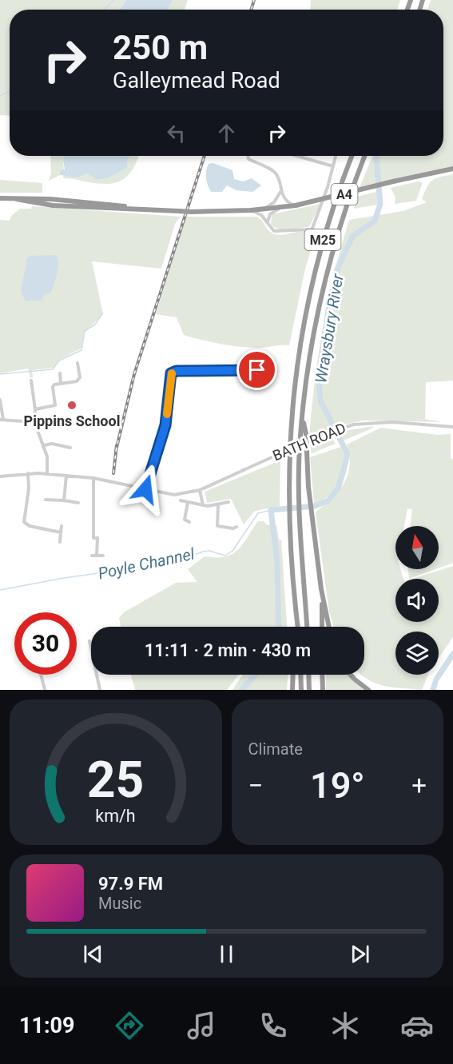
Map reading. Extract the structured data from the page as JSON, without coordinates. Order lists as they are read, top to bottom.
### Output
{
  "streets": {
    "highway": ["A4", "M25"],
    "street": ["BATH ROAD"]
  },
  "water": ["Wraysbury River", "Poyle Channel"],
  "places": ["Pippins School"],
  "north": "top",
  "page": {
    "turn": ["250 m", "Galleymead Road"],
    "limit": "30",
    "trip": "11:11 · 2 min · 430 m",
    "tile": "Climate",
    "heat": ["−", "19°", "+"],
    "song": ["97.9 FM", "Music"],
    "tabs": "11:09",
    "gauge": ["25", "km/h"]
  }
}
